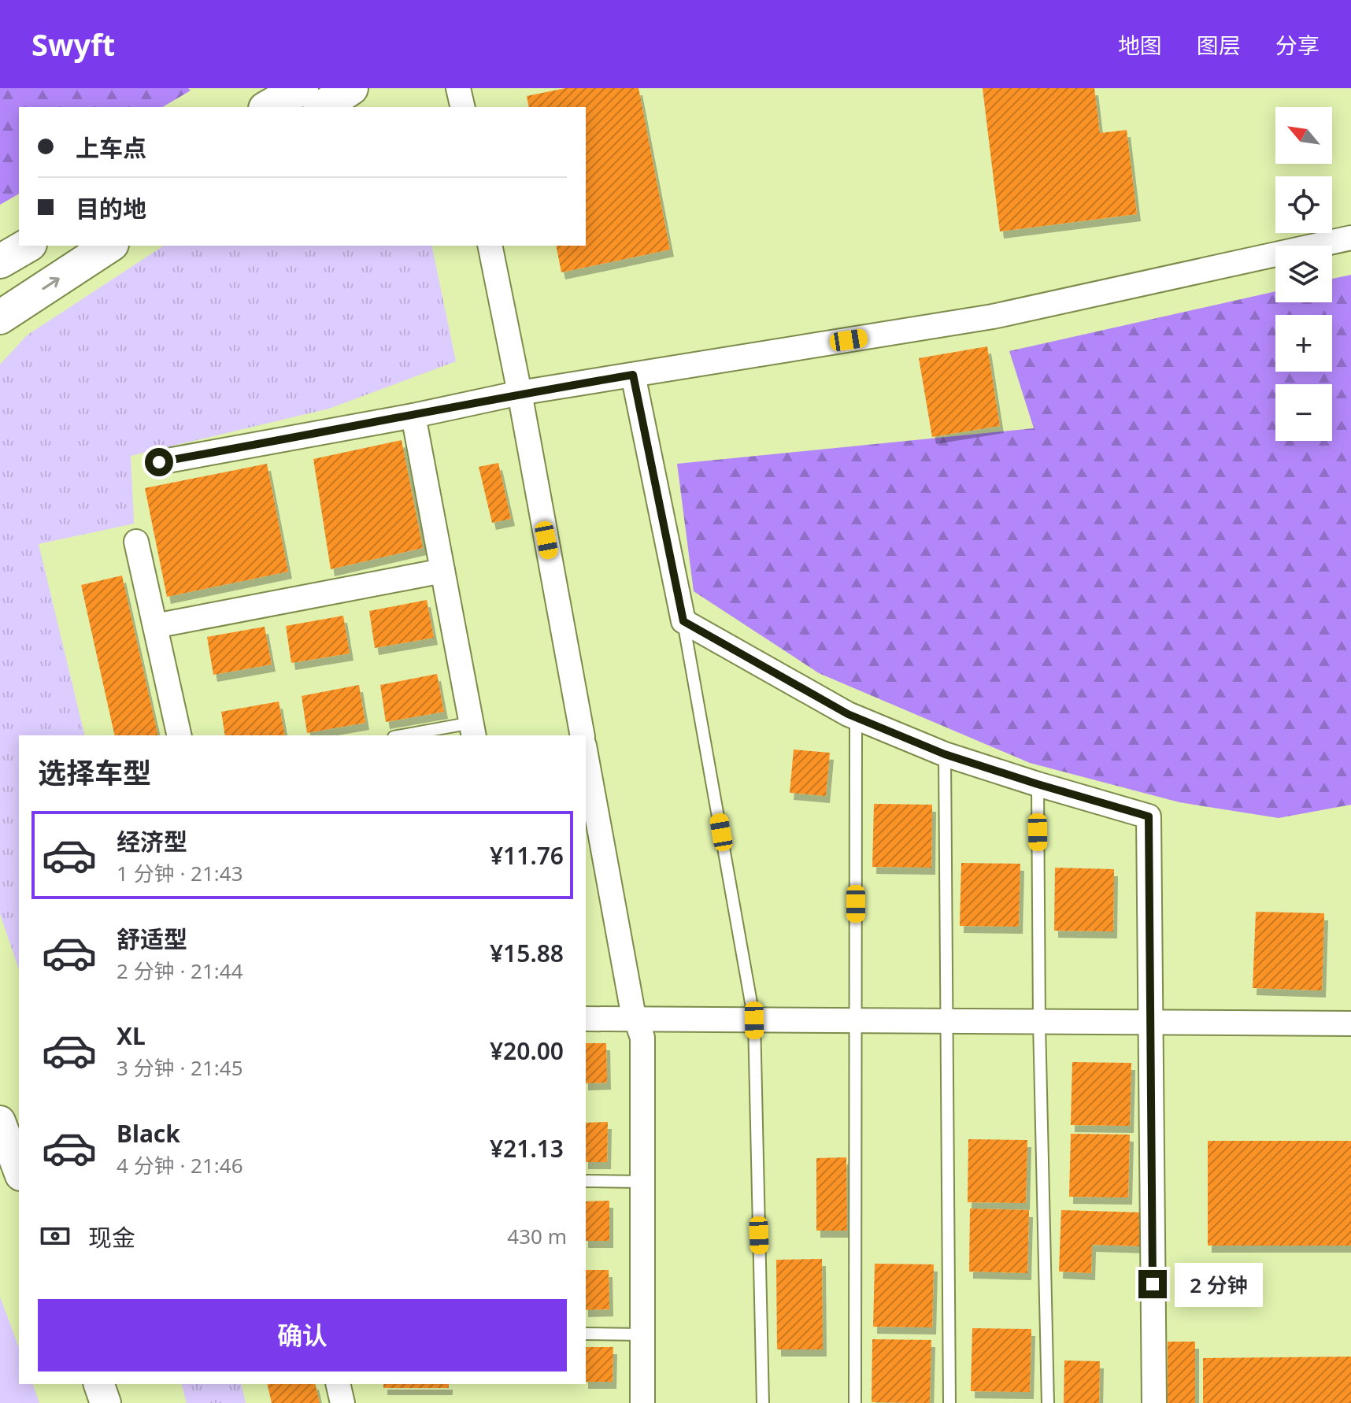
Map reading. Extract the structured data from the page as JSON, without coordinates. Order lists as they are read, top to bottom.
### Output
{
  "north": "top left",
  "page": {
    "header": "Swyft",
    "nav": ["地图", "图层", "分享"],
    "map_buttons": ["+", "−"],
    "banner": ["上车点", "目的地"],
    "heading": "选择车型",
    "list": [
      {
        "name": "经济型",
        "note": "1 分钟 · 21:43",
        "value": "¥11.76"
      },
      {
        "name": "舒适型",
        "note": "2 分钟 · 21:44",
        "value": "¥15.88"
      },
      {
        "name": "XL",
        "note": "3 分钟 · 21:45",
        "value": "¥20.00"
      },
      {
        "name": "Black",
        "note": "4 分钟 · 21:46",
        "value": "¥21.13"
      }
    ],
    "pay": ["现金", "430 m"],
    "bubble": "2 分钟",
    "buttons": "确认"
  }
}
